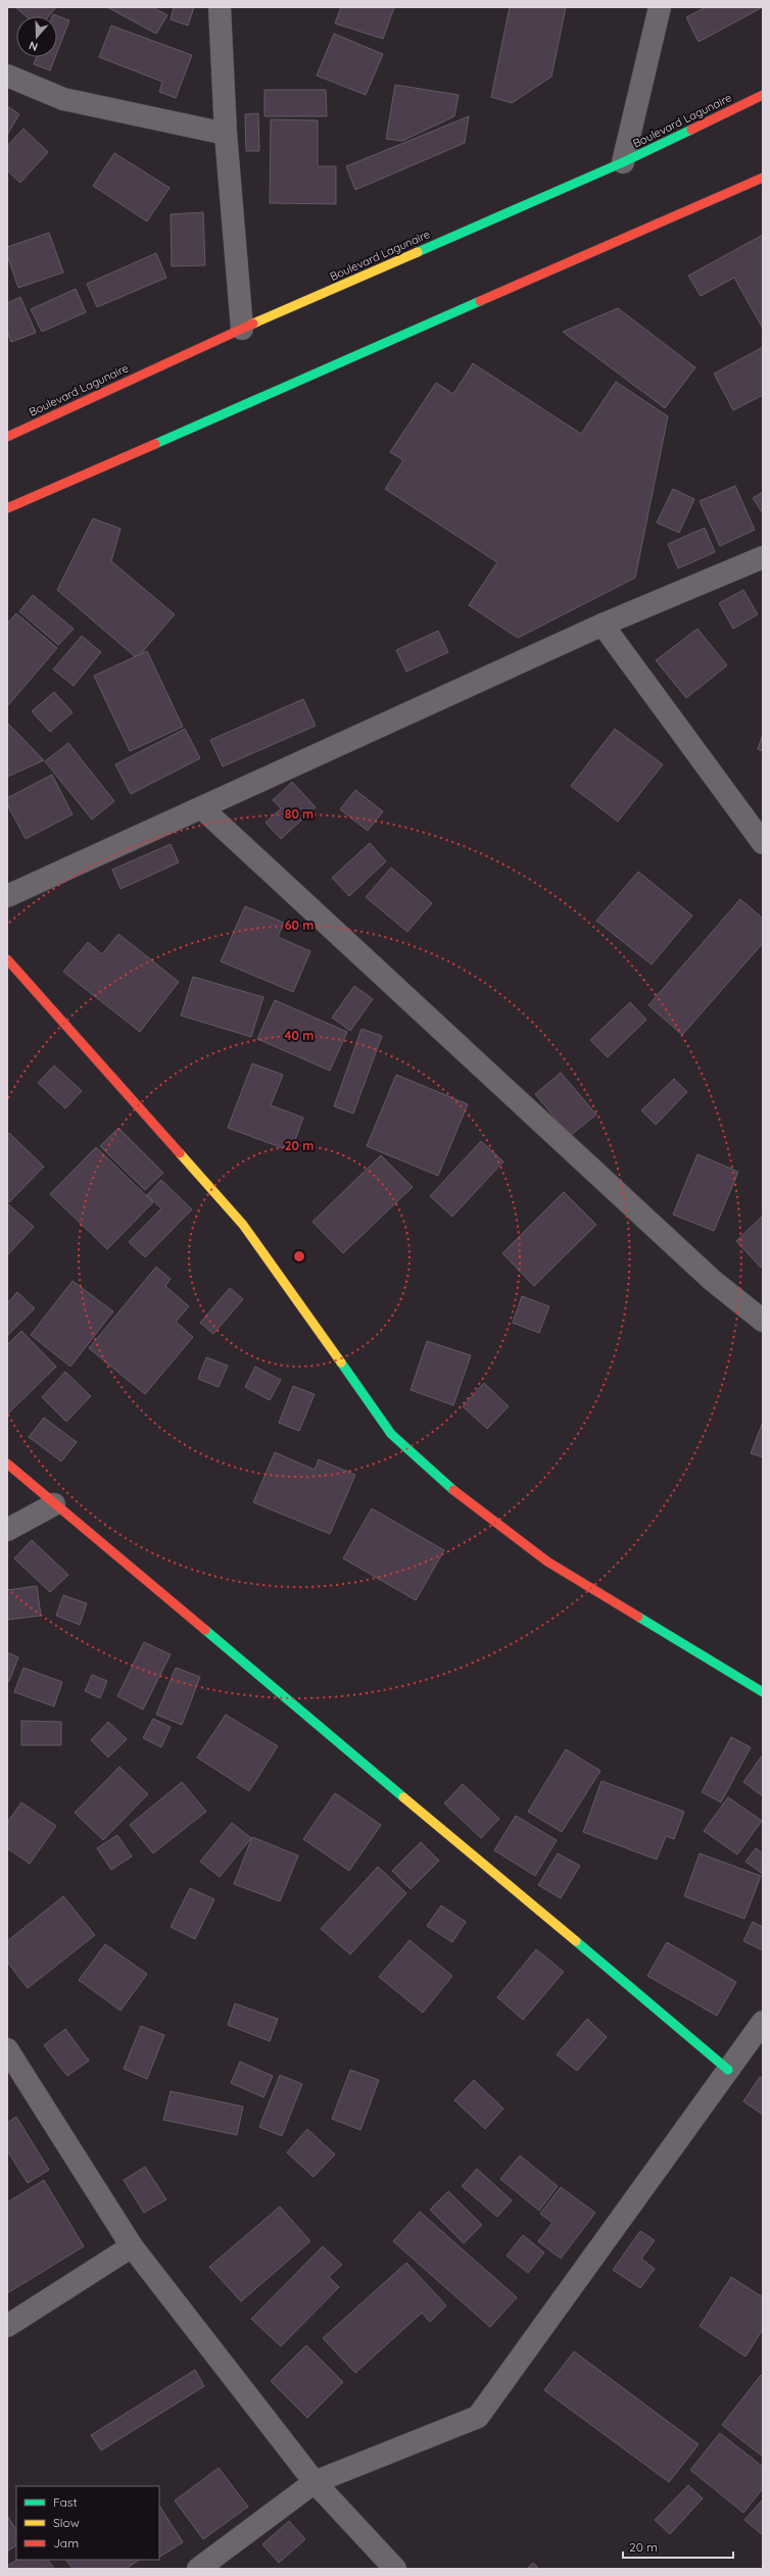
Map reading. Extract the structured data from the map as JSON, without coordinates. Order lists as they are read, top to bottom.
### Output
{
  "streets": {
    "street": ["Boulevard Lagunaire"]
  },
  "legend": ["Fast", "Slow", "Jam"],
  "scale_bar": "20 m",
  "north": "bottom",
  "rings": [
    "80 m",
    "60 m",
    "40 m",
    "20 m"
  ]
}
